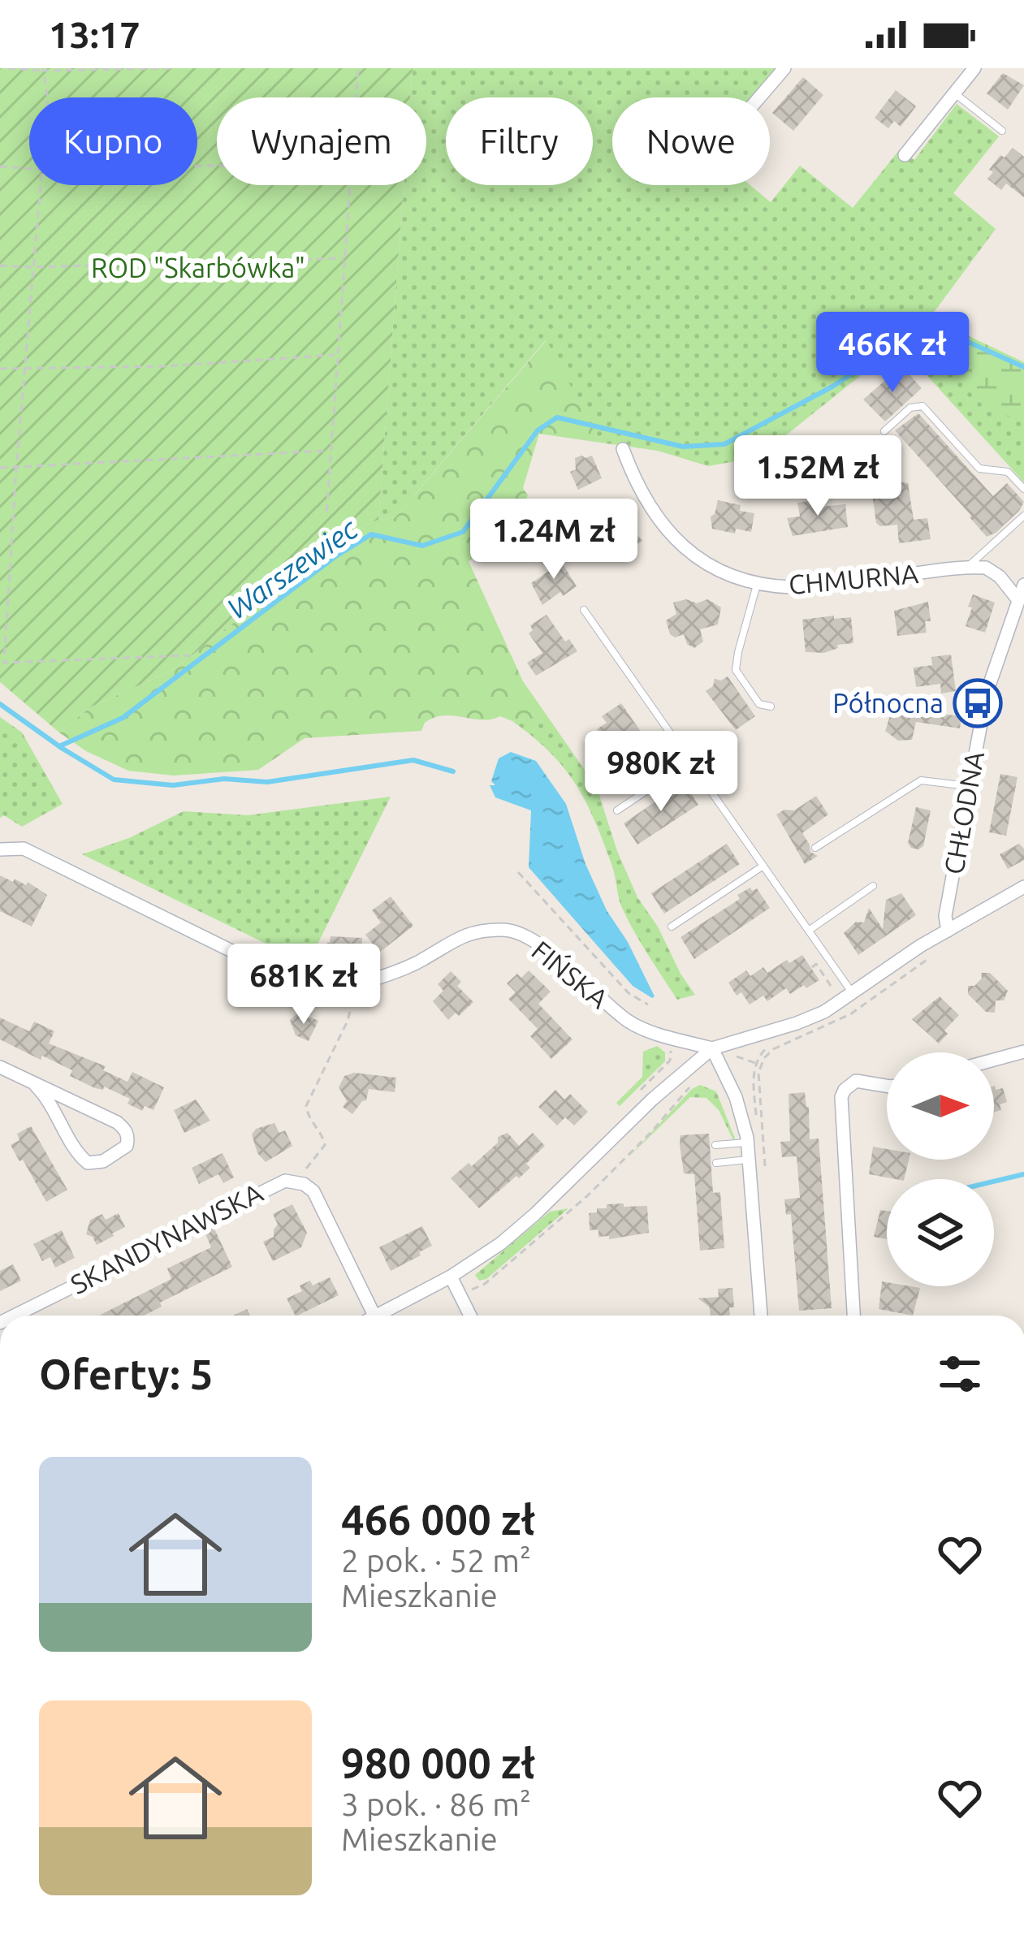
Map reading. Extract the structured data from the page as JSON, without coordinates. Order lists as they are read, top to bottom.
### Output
{
  "streets": {
    "street": [
      "CHMURNA",
      "CHŁODNA",
      "FIŃSKA",
      "SKANDYNAWSKA"
    ]
  },
  "water": ["Warszewiec"],
  "parks": ["ROD \"Skarbówka\""],
  "places": {
    "bus stop": ["Północna"]
  },
  "north": "right",
  "page": {
    "status": "13:17",
    "chip": [
      "Kupno",
      "Wynajem",
      "Filtry",
      "Nowe"
    ],
    "price": [
      "466K zł",
      "1.52M zł",
      "1.24M zł",
      "980K zł",
      "681K zł"
    ],
    "heading": "Oferty: 5",
    "list": [
      {
        "name": "466 000 zł",
        "note": "2 pok. · 52 m² · Mieszkanie"
      },
      {
        "name": "980 000 zł",
        "note": "3 pok. · 86 m² · Mieszkanie"
      }
    ]
  }
}
